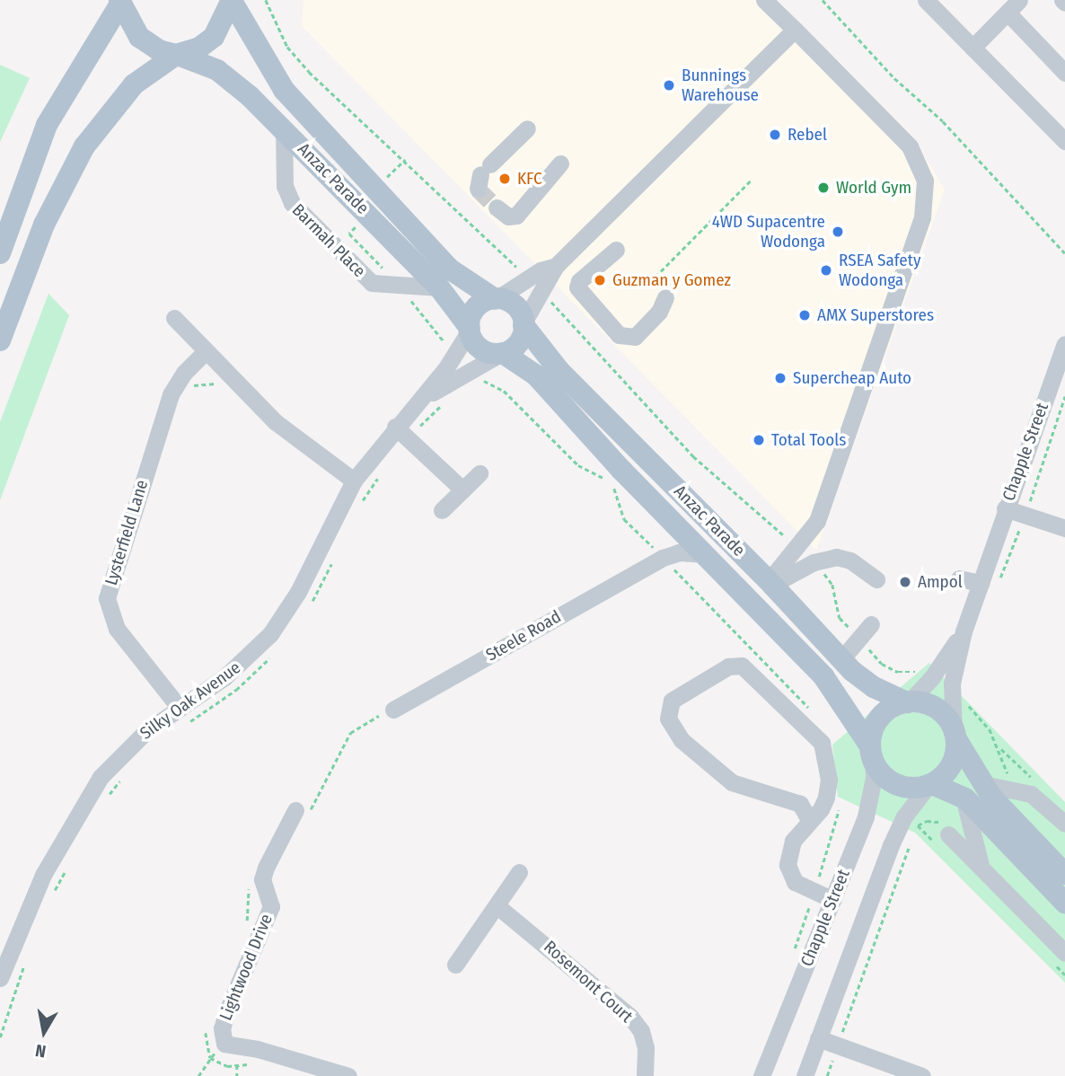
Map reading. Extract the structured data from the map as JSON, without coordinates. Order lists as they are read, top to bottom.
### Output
{
  "streets": {
    "main road": ["Anzac Parade"],
    "street": [
      "Barmah Place",
      "Chapple Street",
      "Lysterfield Lane",
      "Steele Road",
      "Silky Oak Avenue",
      "Lightwood Drive",
      "Rosemont Court"
    ]
  },
  "crossings": [
    ["Anzac Parade", "Barmah Place"],
    ["Anzac Parade", "Chapple Street"],
    ["Anzac Parade", "Steele Road"],
    ["Anzac Parade", "Silky Oak Avenue"],
    ["Lysterfield Lane", "Silky Oak Avenue"]
  ],
  "places": [
    "Bunnings Warehouse",
    "Rebel",
    "KFC",
    "World Gym",
    "4WD Supacentre Wodonga",
    "RSEA Safety Wodonga",
    "Guzman y Gomez",
    "AMX Superstores",
    "Supercheap Auto",
    "Total Tools",
    "Ampol"
  ],
  "north": "bottom"
}
